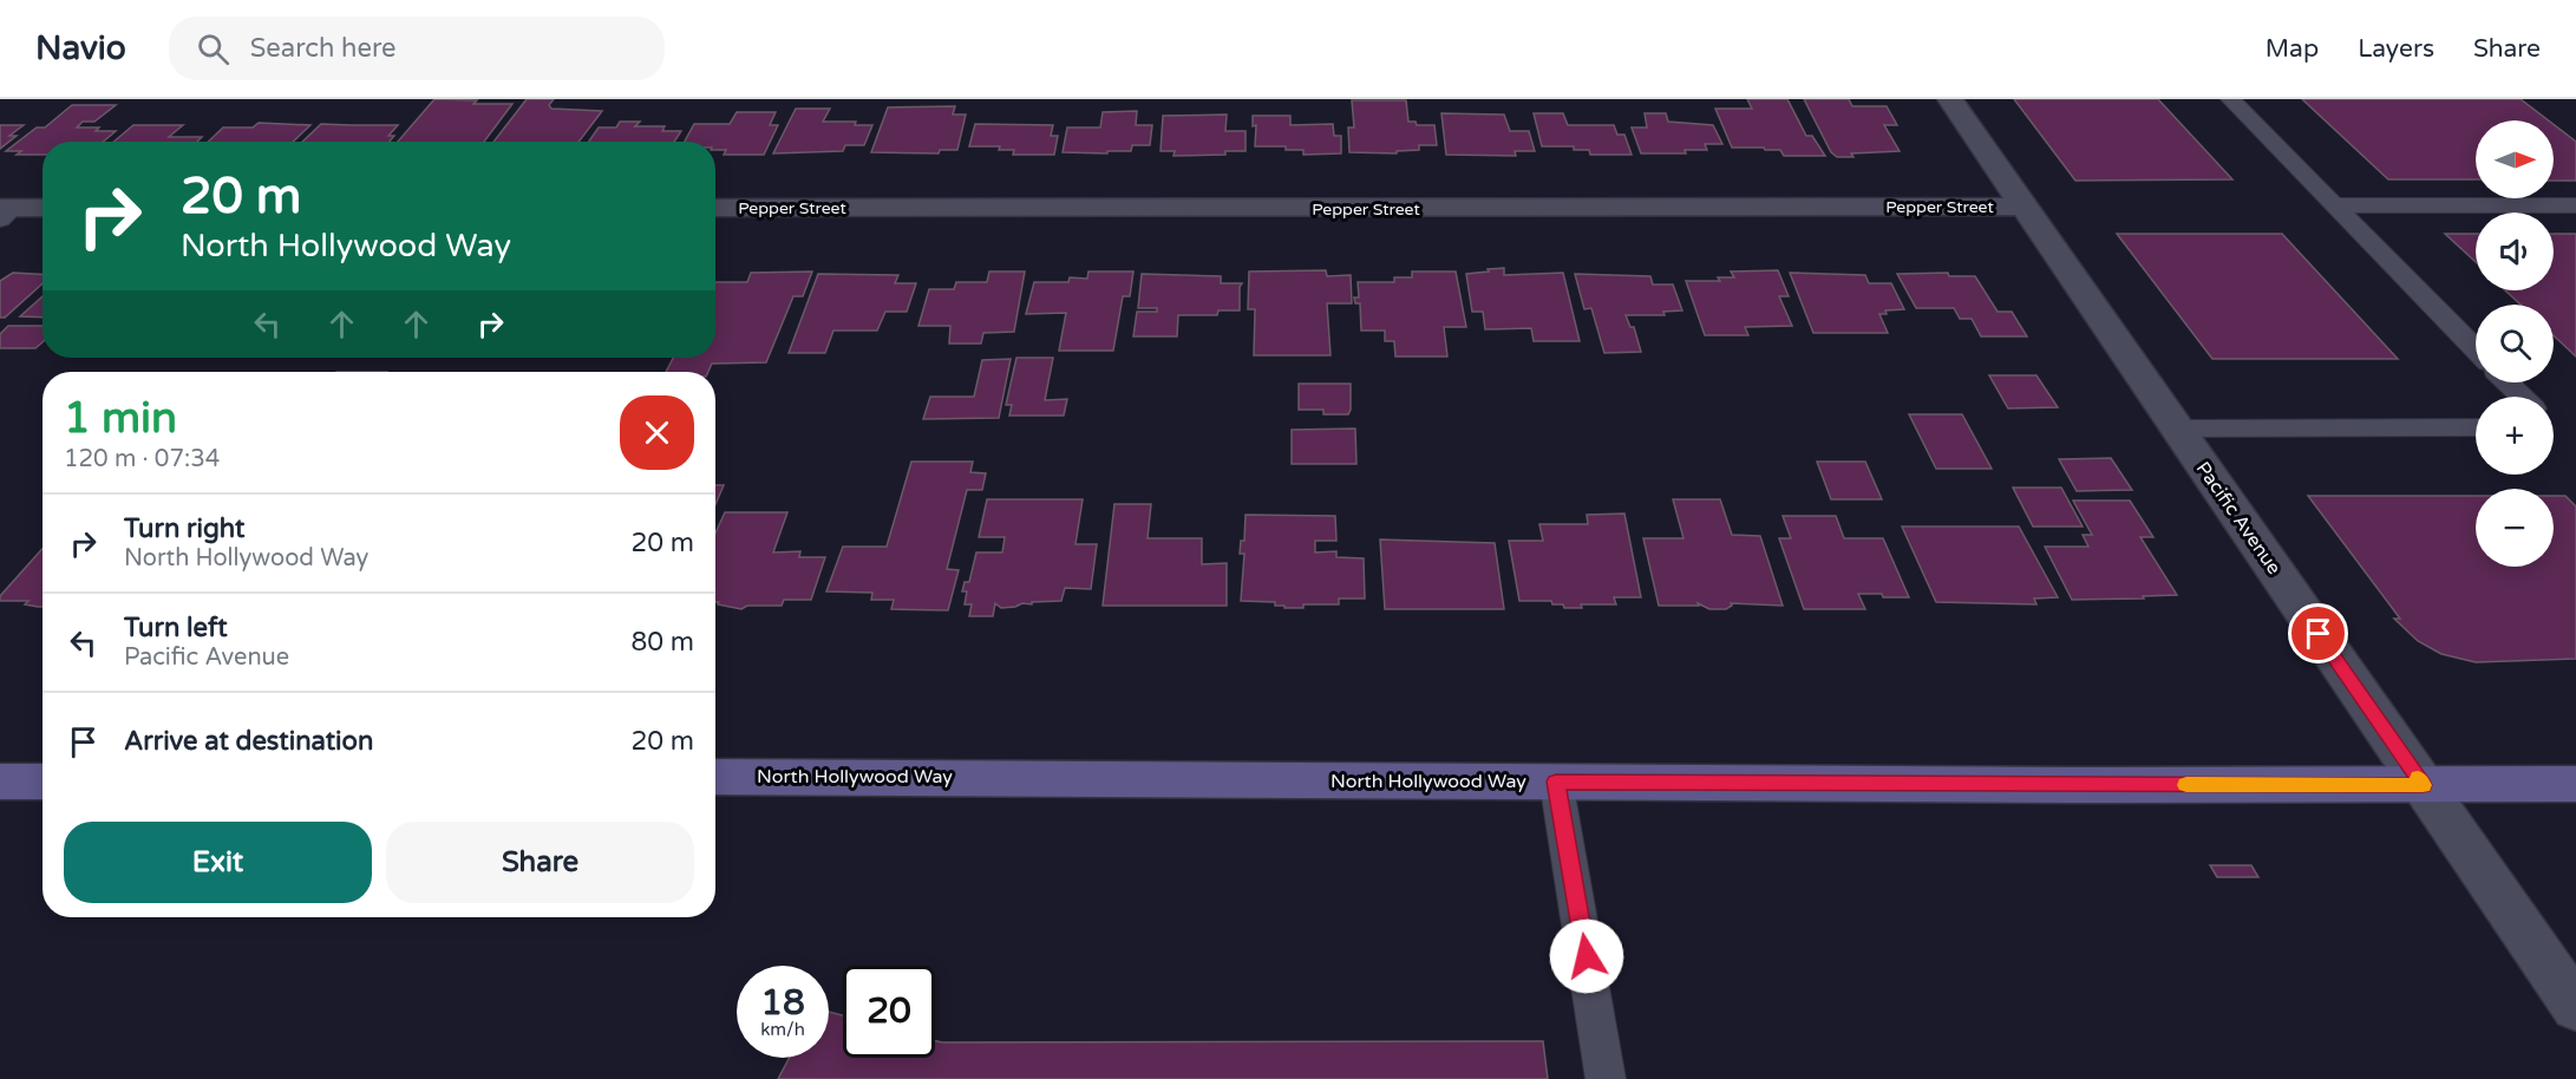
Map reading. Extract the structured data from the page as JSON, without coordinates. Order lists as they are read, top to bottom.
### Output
{
  "streets": {
    "main road": ["North Hollywood Way"],
    "street": ["Pepper Street", "Pacific Avenue"]
  },
  "crossings": [
    ["Pepper Street", "Pacific Avenue"],
    ["Pacific Avenue", "North Hollywood Way"]
  ],
  "north": "right",
  "page": {
    "header": "Navio",
    "search": "Search here",
    "nav": ["Map", "Layers", "Share"],
    "map_buttons": ["+", "−"],
    "turn": ["20 m", "North Hollywood Way"],
    "heading": ["1 min", "120 m · 07:34"],
    "list": [
      {
        "name": "Turn right",
        "note": "North Hollywood Way",
        "value": "20 m"
      },
      {
        "name": "Turn left",
        "note": "Pacific Avenue",
        "value": "80 m"
      },
      {
        "name": "Arrive at destination",
        "value": "20 m"
      }
    ],
    "buttons": ["Exit", "Share"],
    "speed": "18 km/h",
    "limit": "20"
  }
}
